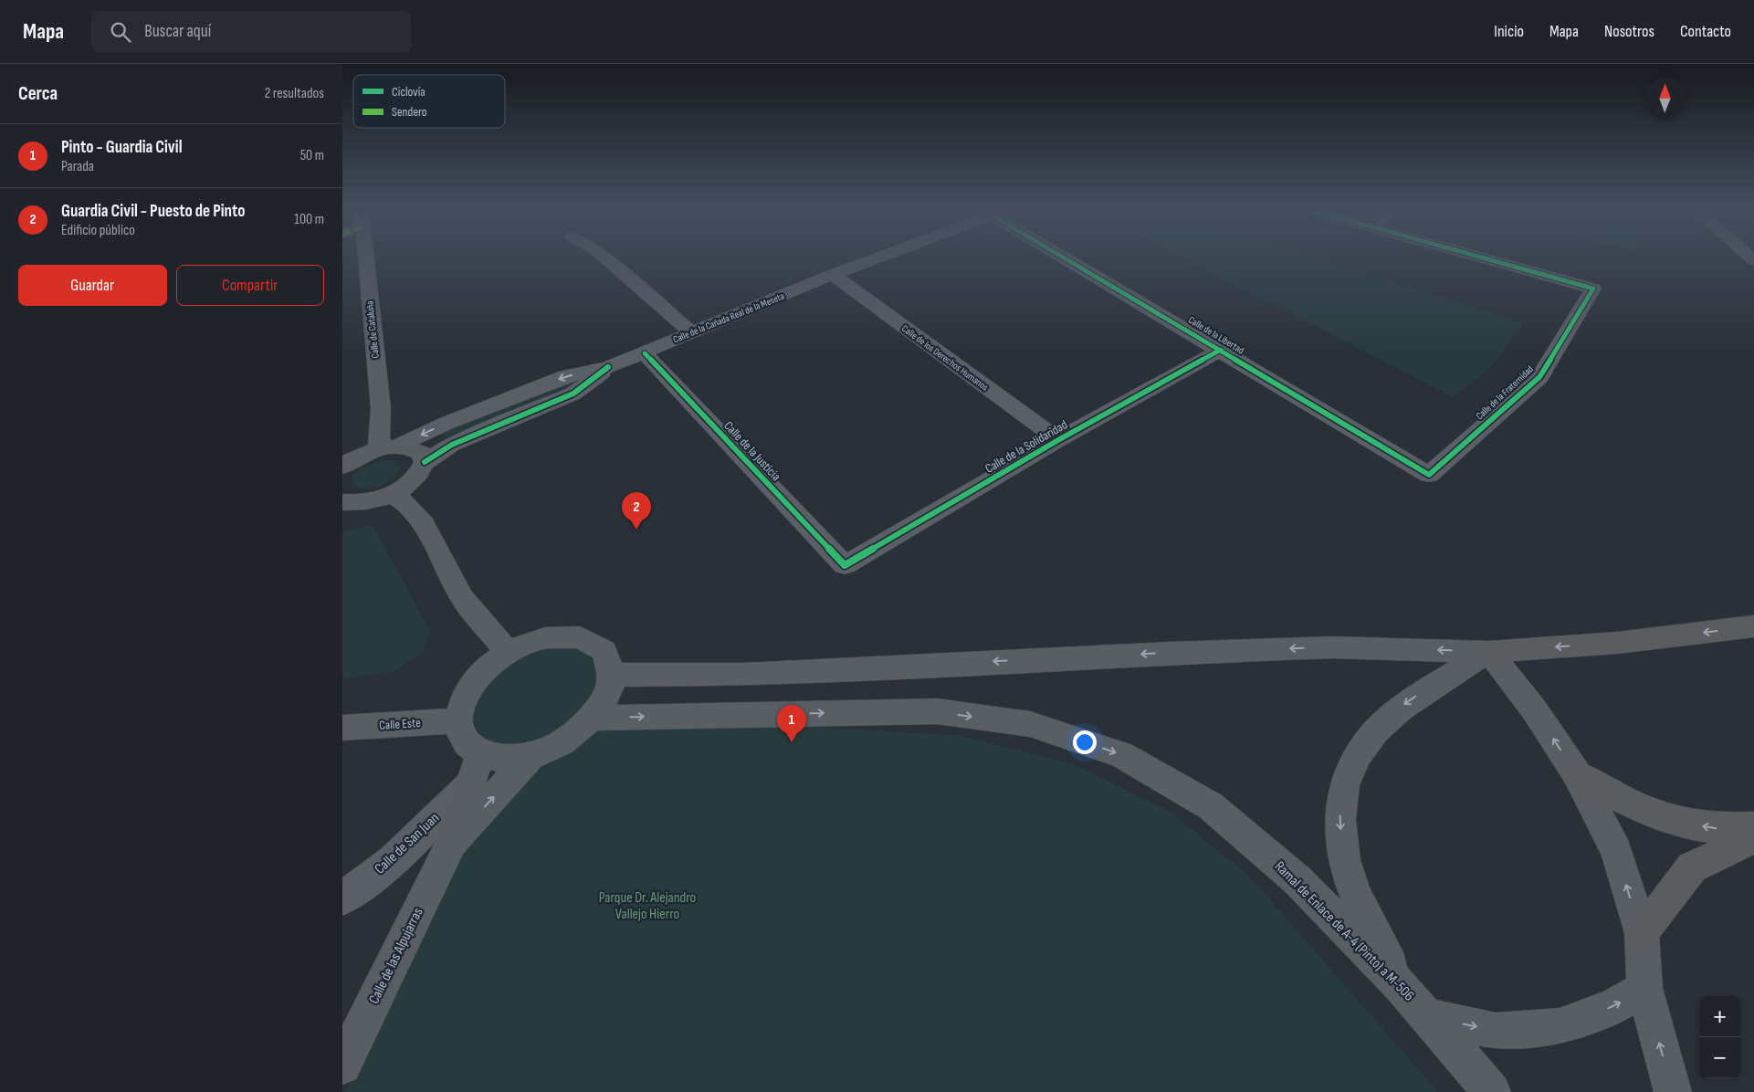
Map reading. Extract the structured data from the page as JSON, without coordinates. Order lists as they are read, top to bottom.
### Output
{
  "streets": {
    "main road": [
      "Calle de Cataluña",
      "Calle Este",
      "Ramal de Enlace de A-4 (Pinto) a M-506",
      "Calle de las Alpujarras"
    ],
    "street": [
      "Calle de la Cañada Real de la Meseta",
      "Calle de la Libertad",
      "Calle de los Derechos Humanos",
      "Calle de la Fraternidad",
      "Calle de la Solidaridad",
      "Calle de la Justicia",
      "Calle de San Juan"
    ]
  },
  "crossings": [
    ["Calle de la Cañada Real de la Meseta", "Calle de Cataluña"],
    ["Calle de la Cañada Real de la Meseta", "Calle de los Derechos Humanos"],
    ["Calle de la Cañada Real de la Meseta", "Calle de la Justicia"],
    ["Calle de la Libertad", "Calle de la Fraternidad"],
    ["Calle de la Libertad", "Calle de la Solidaridad"],
    ["Calle de los Derechos Humanos", "Calle de la Solidaridad"],
    ["Calle de la Solidaridad", "Calle de la Justicia"],
    ["Calle Este", "Ramal de Enlace de A-4 (Pinto) a M-506"]
  ],
  "parks": ["Parque Dr. Alejandro Vallejo Hierro"],
  "legend": ["Ciclovía", "Sendero"],
  "north": "top",
  "page": {
    "header": "Mapa",
    "search": "Buscar aquí",
    "nav": [
      "Inicio",
      "Mapa",
      "Nosotros",
      "Contacto"
    ],
    "heading": ["Cerca", "2 resultados"],
    "list": [
      {
        "mark": "1",
        "name": "Pinto - Guardia Civil",
        "note": "Parada",
        "value": "50 m"
      },
      {
        "mark": "2",
        "name": "Guardia Civil - Puesto de Pinto",
        "note": "Edificio público",
        "value": "100 m"
      }
    ],
    "buttons": ["Guardar", "Compartir"],
    "pins": ["2", "1"],
    "map_buttons": ["+", "−"]
  }
}
